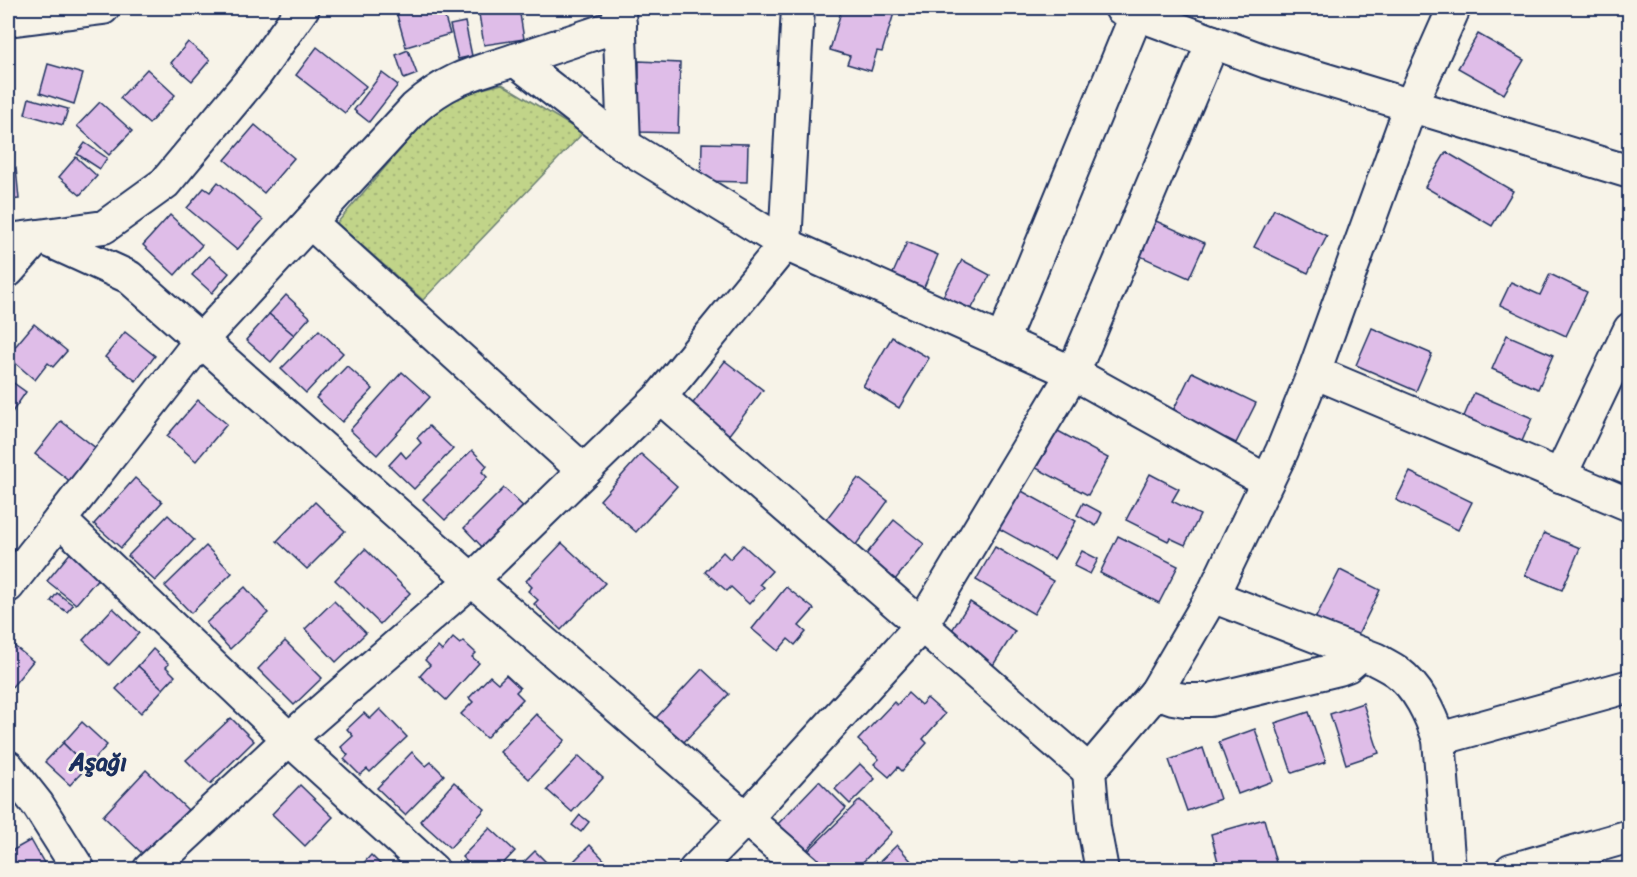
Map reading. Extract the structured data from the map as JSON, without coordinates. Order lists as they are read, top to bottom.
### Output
{
  "districts": ["Aşağı"]
}
